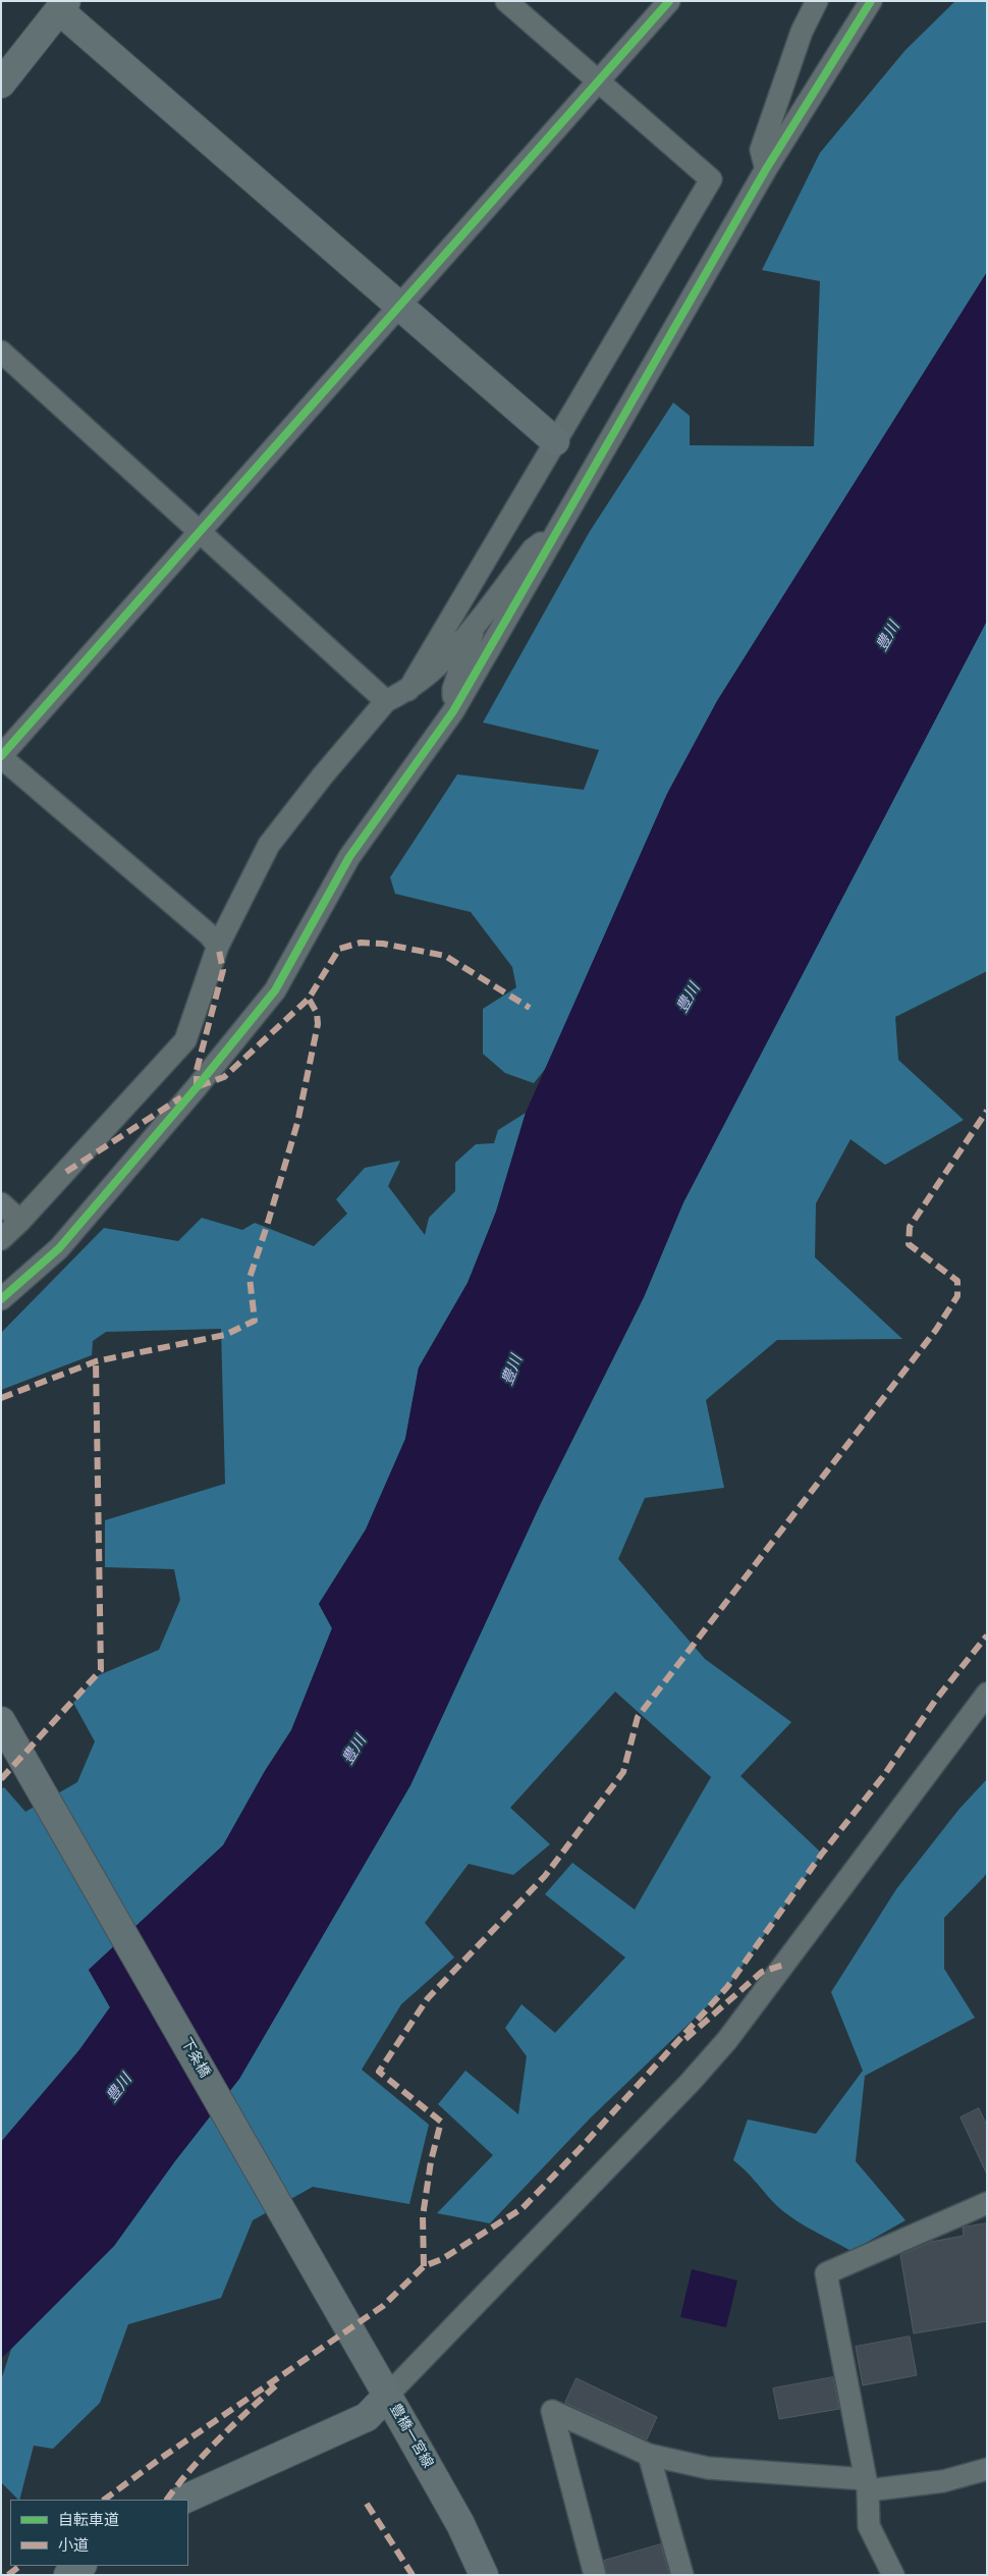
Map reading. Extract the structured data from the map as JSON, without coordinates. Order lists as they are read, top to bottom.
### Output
{
  "streets": {
    "main road": ["下条橋", "豊橋一宮線"]
  },
  "crossings": [
    ["下条橋", "豊橋一宮線"]
  ],
  "water": ["豊川"],
  "legend": ["自転車道", "小道"]
}
